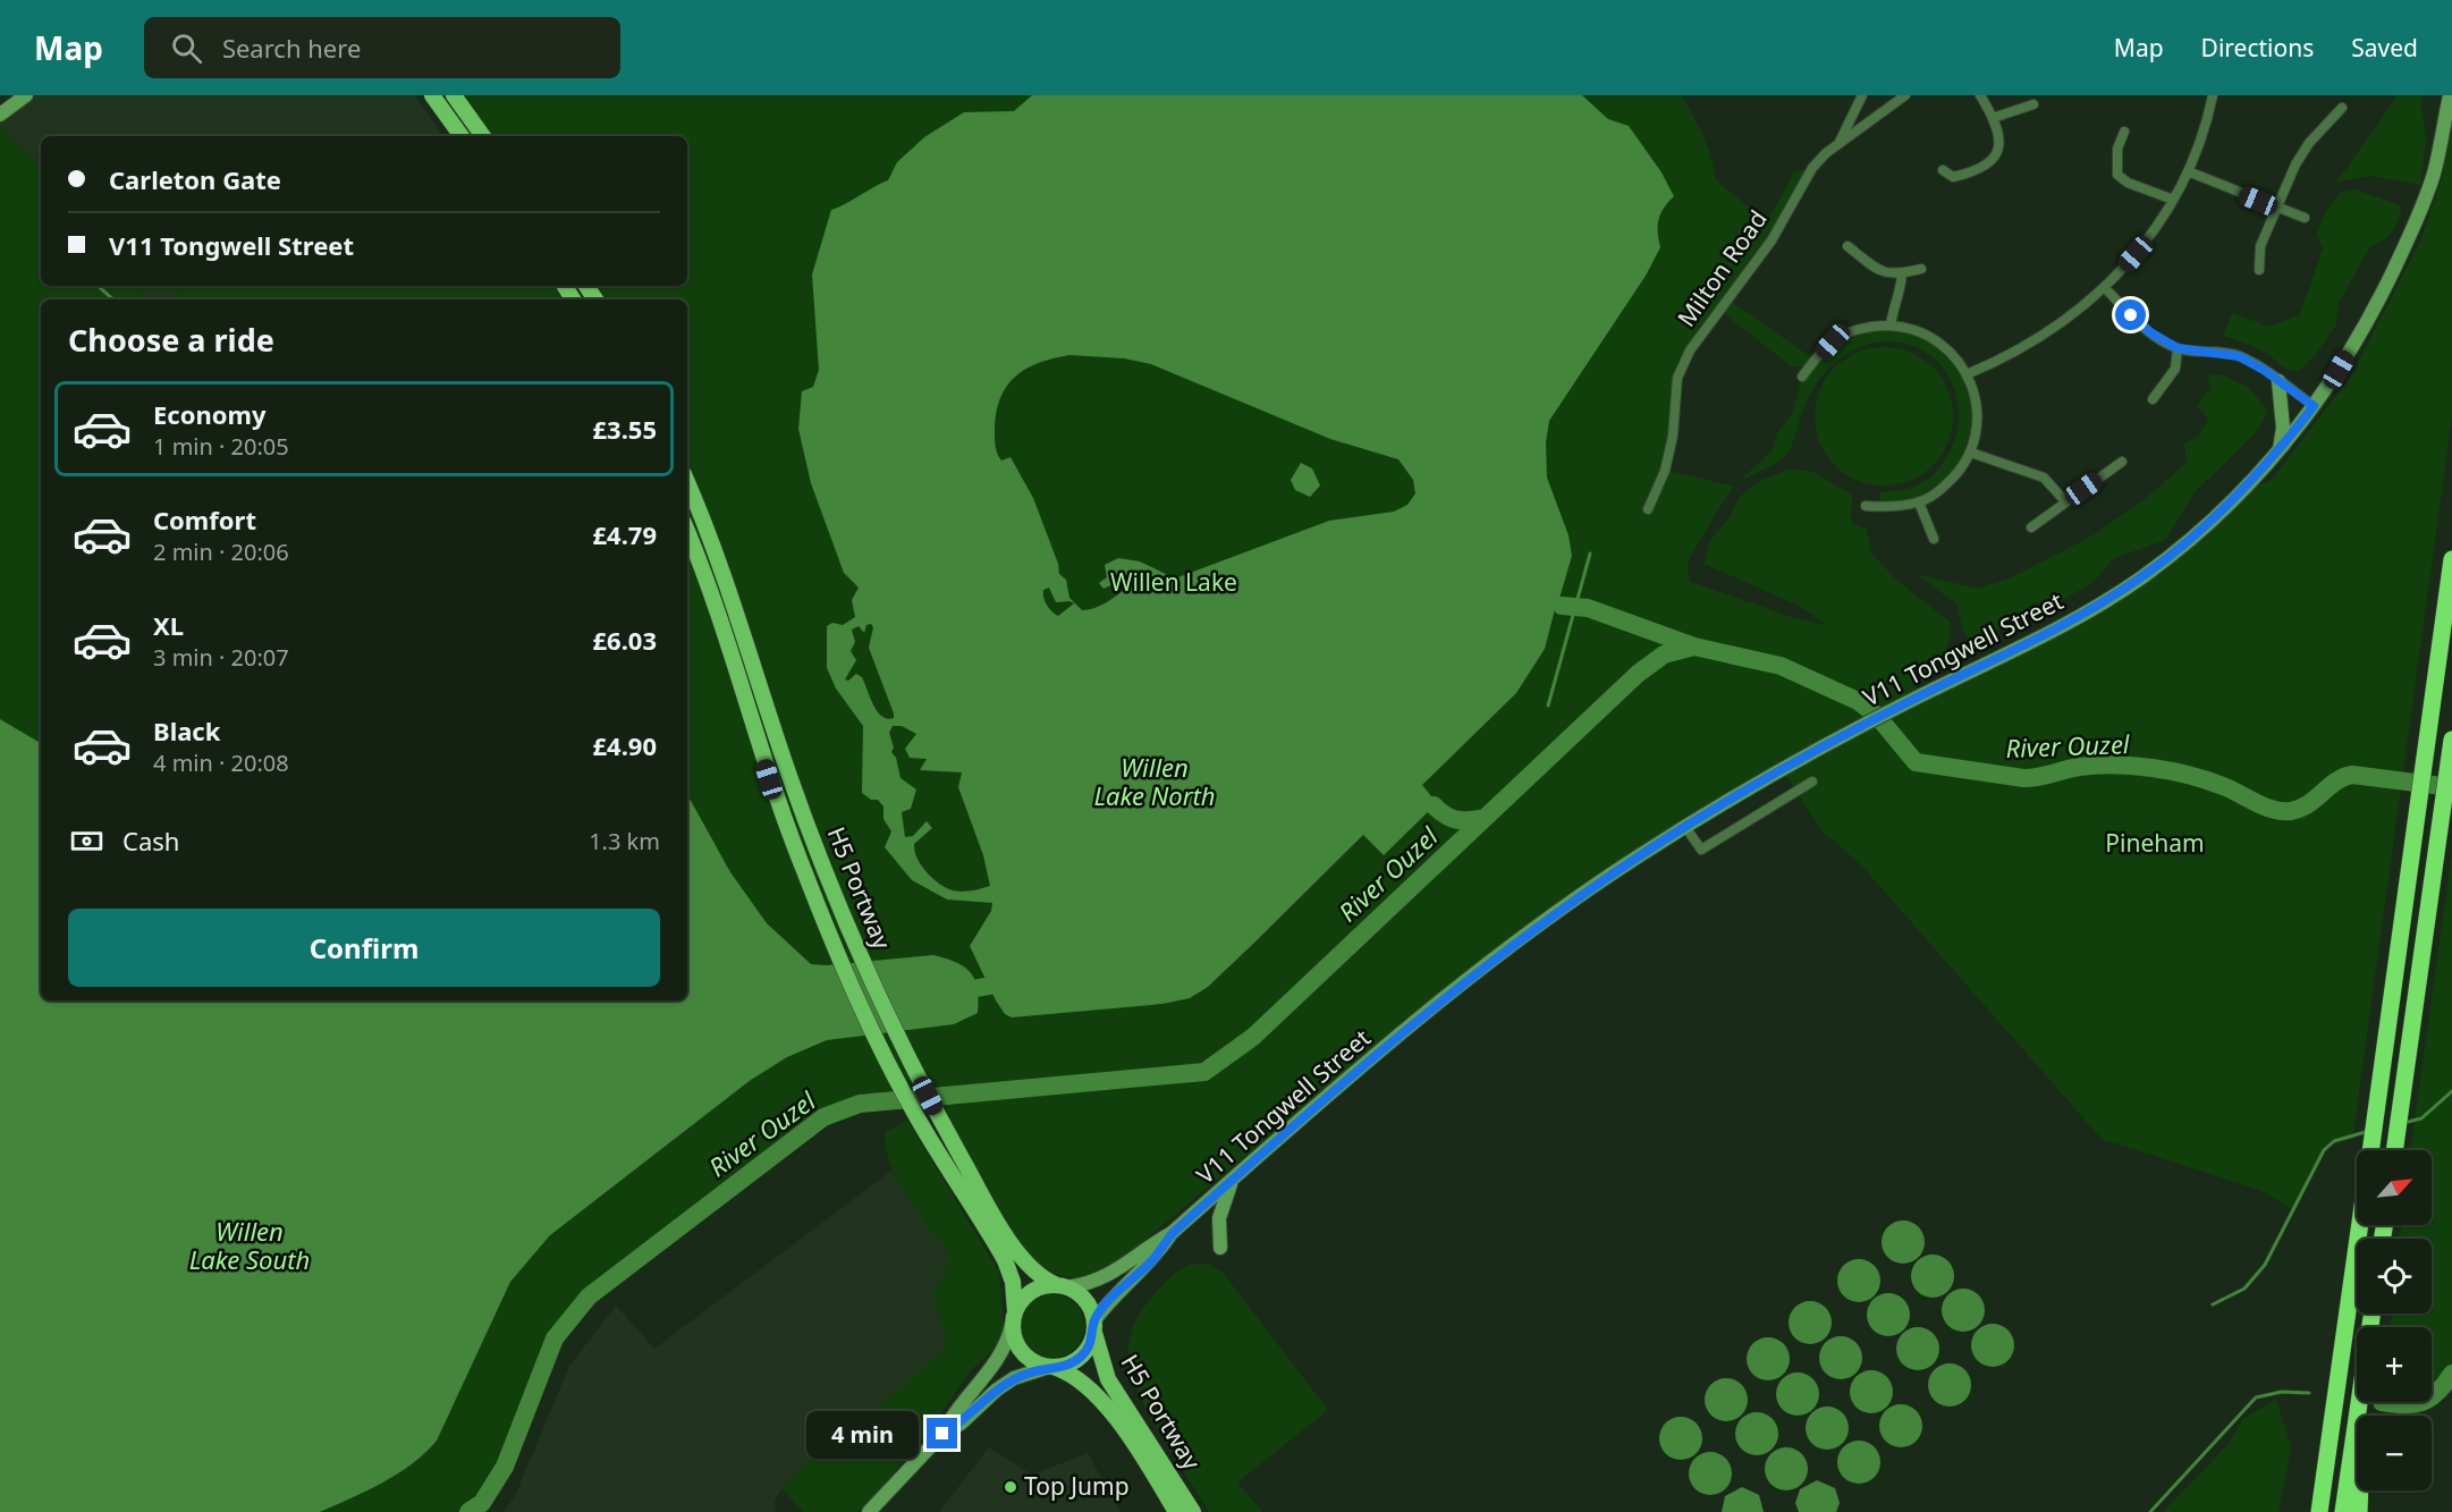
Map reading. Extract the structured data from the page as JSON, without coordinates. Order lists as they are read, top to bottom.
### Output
{
  "streets": {
    "main road": ["H5 Portway"],
    "street": ["Milton Road", "V11 Tongwell Street"]
  },
  "crossings": [
    ["V11 Tongwell Street", "H5 Portway"]
  ],
  "water": ["River Ouzel", "Willen Lake North", "Willen Lake South"],
  "parks": ["Willen Lake", "Pineham"],
  "places": ["Top Jump"],
  "north": "top right",
  "page": {
    "header": "Map",
    "search": "Search here",
    "nav": ["Map", "Directions", "Saved"],
    "banner": ["Carleton Gate", "V11 Tongwell Street"],
    "heading": "Choose a ride",
    "list": [
      {
        "name": "Economy",
        "note": "1 min · 20:05",
        "value": "£3.55"
      },
      {
        "name": "Comfort",
        "note": "2 min · 20:06",
        "value": "£4.79"
      },
      {
        "name": "XL",
        "note": "3 min · 20:07",
        "value": "£6.03"
      },
      {
        "name": "Black",
        "note": "4 min · 20:08",
        "value": "£4.90"
      }
    ],
    "pay": ["Cash", "1.3 km"],
    "buttons": "Confirm",
    "map_buttons": ["+", "−"],
    "bubble": "4 min"
  }
}
